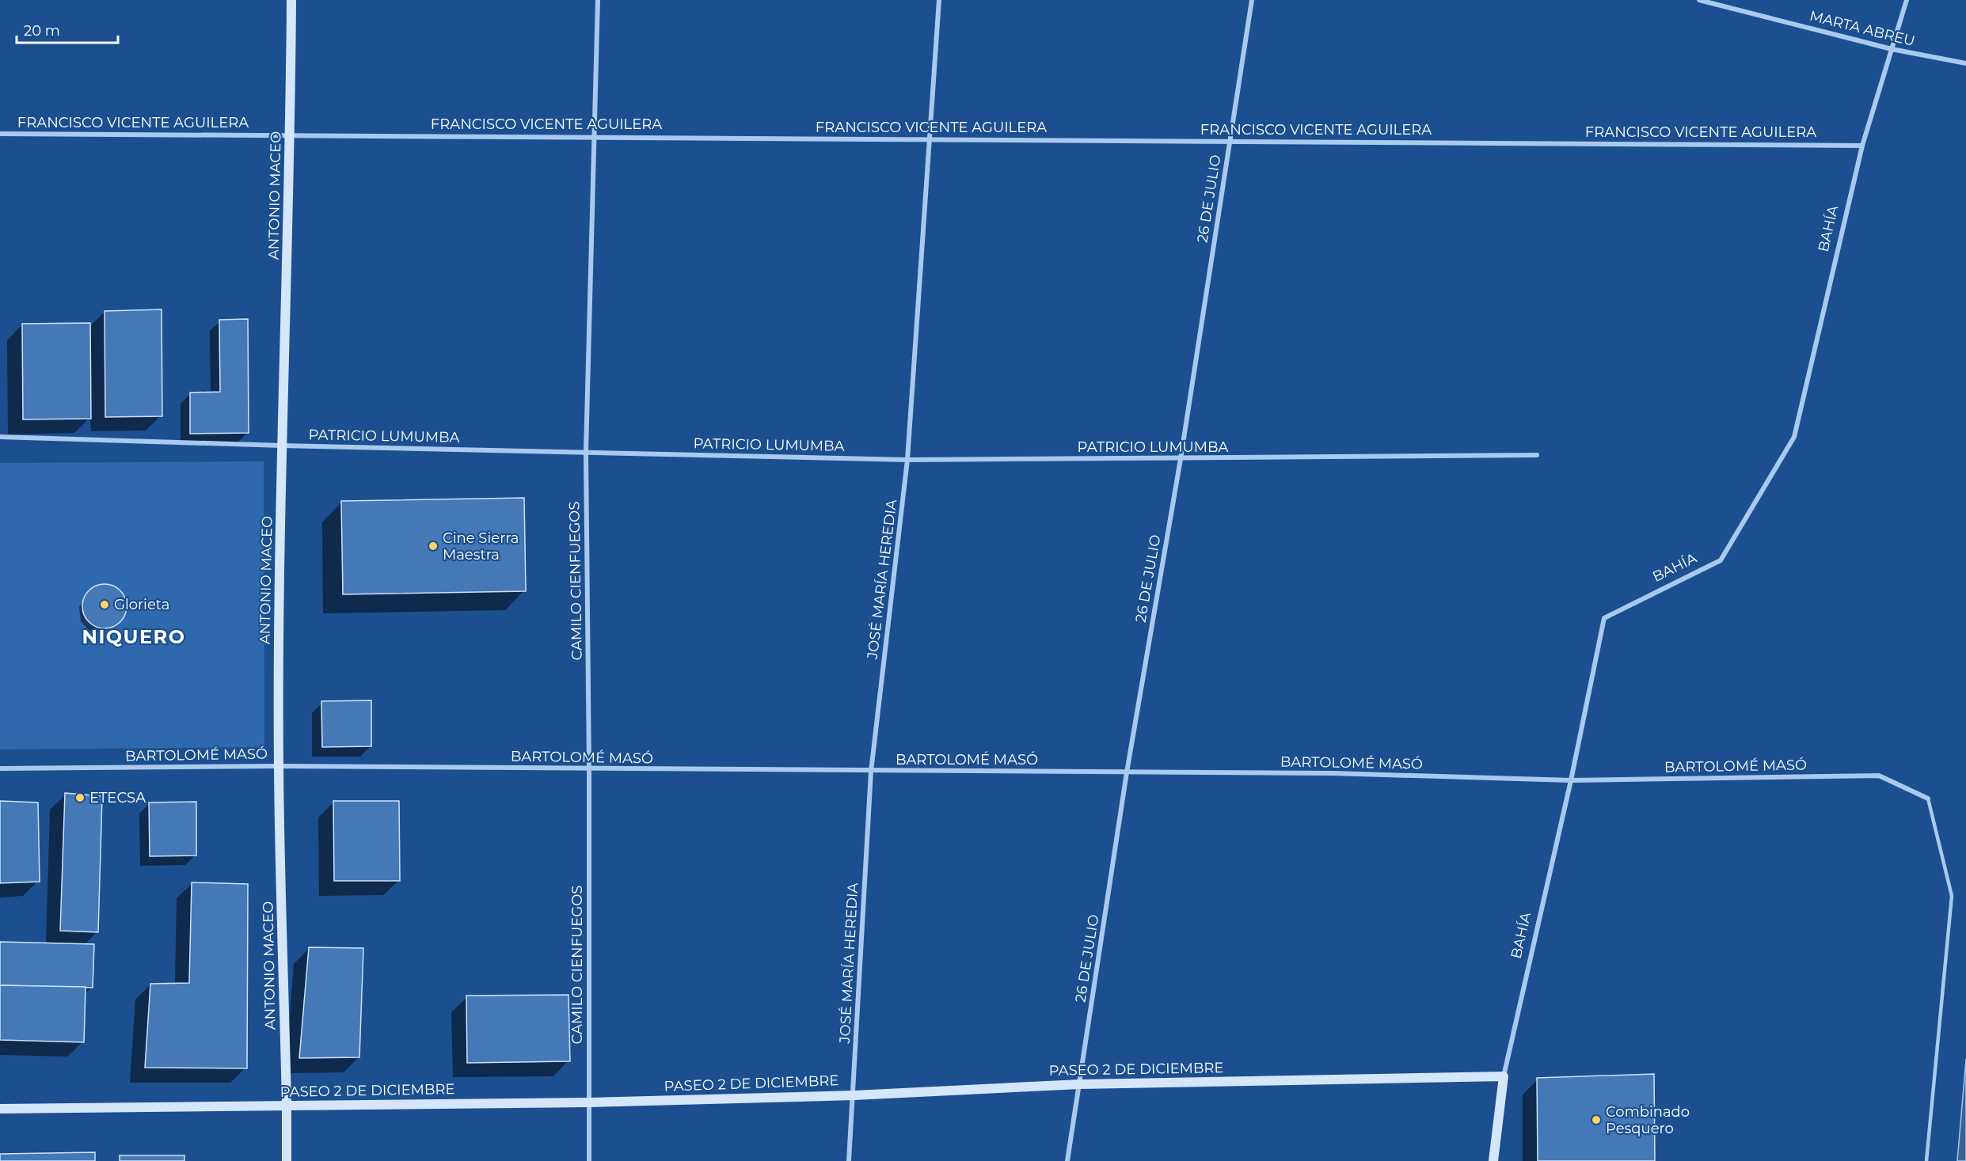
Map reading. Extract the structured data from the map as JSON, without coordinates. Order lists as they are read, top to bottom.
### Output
{
  "streets": {
    "street": [
      "MARTA ABREU",
      "FRANCISCO VICENTE AGUILERA",
      "ANTONIO MACEO",
      "26 DE JULIO",
      "BAHÍA",
      "PATRICIO LUMUMBA",
      "JOSÉ MARÍA HEREDIA",
      "CAMILO CIENFUEGOS",
      "BARTOLOMÉ MASÓ",
      "PASEO 2 DE DICIEMBRE"
    ]
  },
  "crossings": [
    ["MARTA ABREU", "BAHÍA"],
    ["FRANCISCO VICENTE AGUILERA", "ANTONIO MACEO"],
    ["FRANCISCO VICENTE AGUILERA", "26 DE JULIO"],
    ["FRANCISCO VICENTE AGUILERA", "BAHÍA"],
    ["FRANCISCO VICENTE AGUILERA", "JOSÉ MARÍA HEREDIA"],
    ["FRANCISCO VICENTE AGUILERA", "CAMILO CIENFUEGOS"],
    ["ANTONIO MACEO", "PATRICIO LUMUMBA"],
    ["ANTONIO MACEO", "BARTOLOMÉ MASÓ"],
    ["ANTONIO MACEO", "PASEO 2 DE DICIEMBRE"],
    ["26 DE JULIO", "PATRICIO LUMUMBA"],
    ["26 DE JULIO", "BARTOLOMÉ MASÓ"],
    ["26 DE JULIO", "PASEO 2 DE DICIEMBRE"],
    ["BAHÍA", "BARTOLOMÉ MASÓ"],
    ["BAHÍA", "PASEO 2 DE DICIEMBRE"],
    ["PATRICIO LUMUMBA", "JOSÉ MARÍA HEREDIA"],
    ["PATRICIO LUMUMBA", "CAMILO CIENFUEGOS"],
    ["JOSÉ MARÍA HEREDIA", "BARTOLOMÉ MASÓ"],
    ["JOSÉ MARÍA HEREDIA", "PASEO 2 DE DICIEMBRE"],
    ["CAMILO CIENFUEGOS", "BARTOLOMÉ MASÓ"],
    ["CAMILO CIENFUEGOS", "PASEO 2 DE DICIEMBRE"]
  ],
  "districts": ["NIQUERO"],
  "places": [
    "Cine Sierra Maestra",
    "Glorieta",
    "ETECSA",
    "Combinado Pesquero"
  ],
  "scale_bar": "20 m"
}
